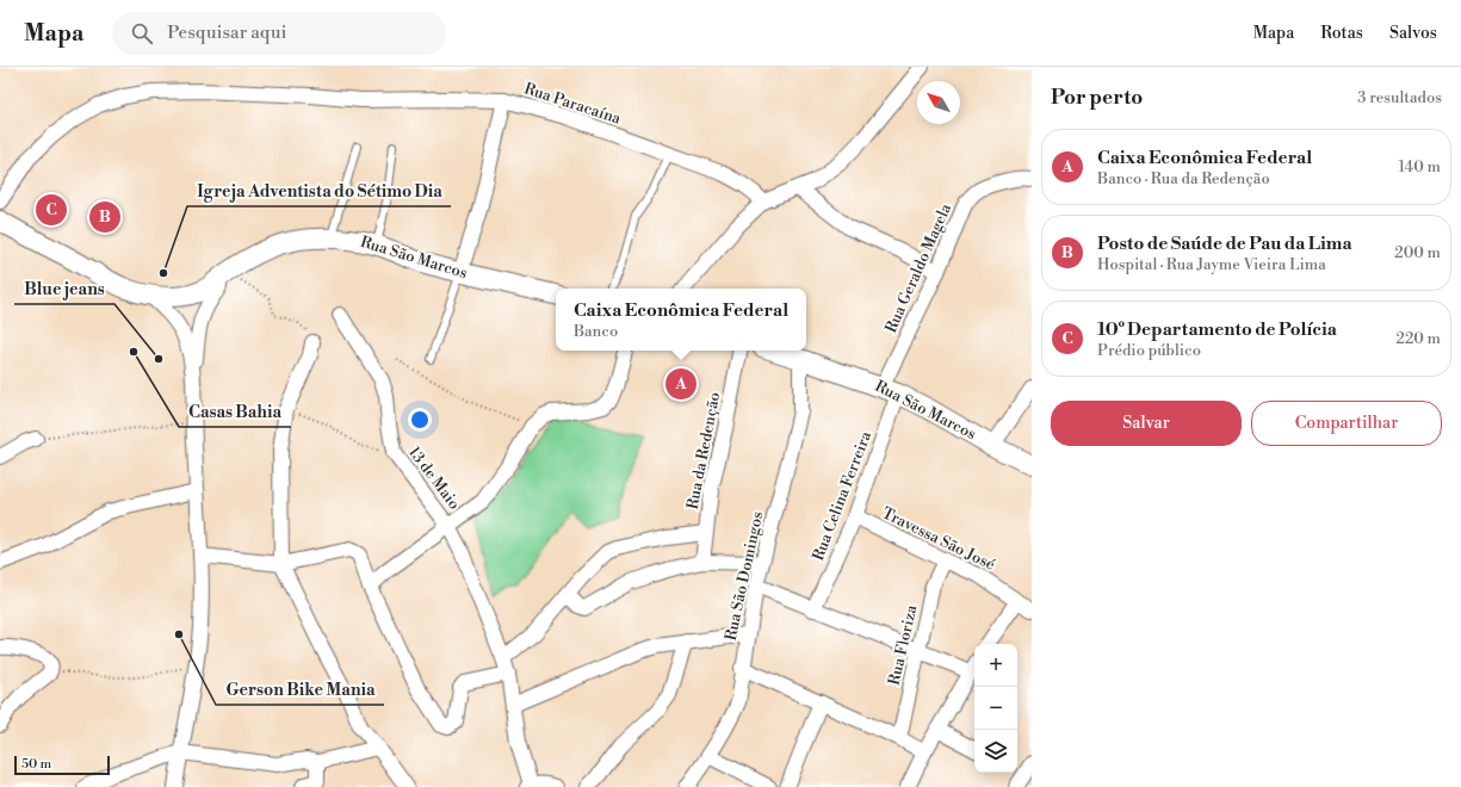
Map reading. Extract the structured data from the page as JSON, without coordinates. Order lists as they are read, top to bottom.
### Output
{
  "streets": {
    "main road": ["Rua São Marcos"],
    "street": [
      "Rua Paracaína",
      "Rua Geraldo Magela",
      "Rua da Redenção",
      "13 de Maio",
      "Rua Celina Ferreira",
      "Travessa São José",
      "Rua São Domingos",
      "Rua Floriza"
    ]
  },
  "crossings": [
    ["Rua São Marcos", "Rua Geraldo Magela"],
    ["Rua São Marcos", "Rua Celina Ferreira"],
    ["Rua São Marcos", "Rua São Domingos"],
    ["Rua Geraldo Magela", "Rua Celina Ferreira"],
    ["Rua Celina Ferreira", "Travessa São José"],
    ["Travessa São José", "Rua Floriza"]
  ],
  "places": [
    "Igreja Adventista do Sétimo Dia",
    "Casas Bahia",
    "Blue jeans",
    "Gerson Bike Mania"
  ],
  "scale_bar": "50 m",
  "north": "top left",
  "page": {
    "header": "Mapa",
    "search": "Pesquisar aqui",
    "nav": ["Mapa", "Rotas", "Salvos"],
    "heading": ["Por perto", "3 resultados"],
    "list": [
      {
        "mark": "A",
        "name": "Caixa Econômica Federal",
        "note": "Banco · Rua da Redenção",
        "value": "140 m"
      },
      {
        "mark": "B",
        "name": "Posto de Saúde de Pau da Lima",
        "note": "Hospital · Rua Jayme Vieira Lima",
        "value": "200 m"
      },
      {
        "mark": "C",
        "name": "10º Departamento de Polícia",
        "note": "Prédio público",
        "value": "220 m"
      }
    ],
    "pins": ["C", "B", "A"],
    "popup": ["Caixa Econômica Federal", "Banco"],
    "buttons": ["Salvar", "Compartilhar"],
    "map_buttons": ["+", "−"],
    "scale": "50 m"
  }
}
